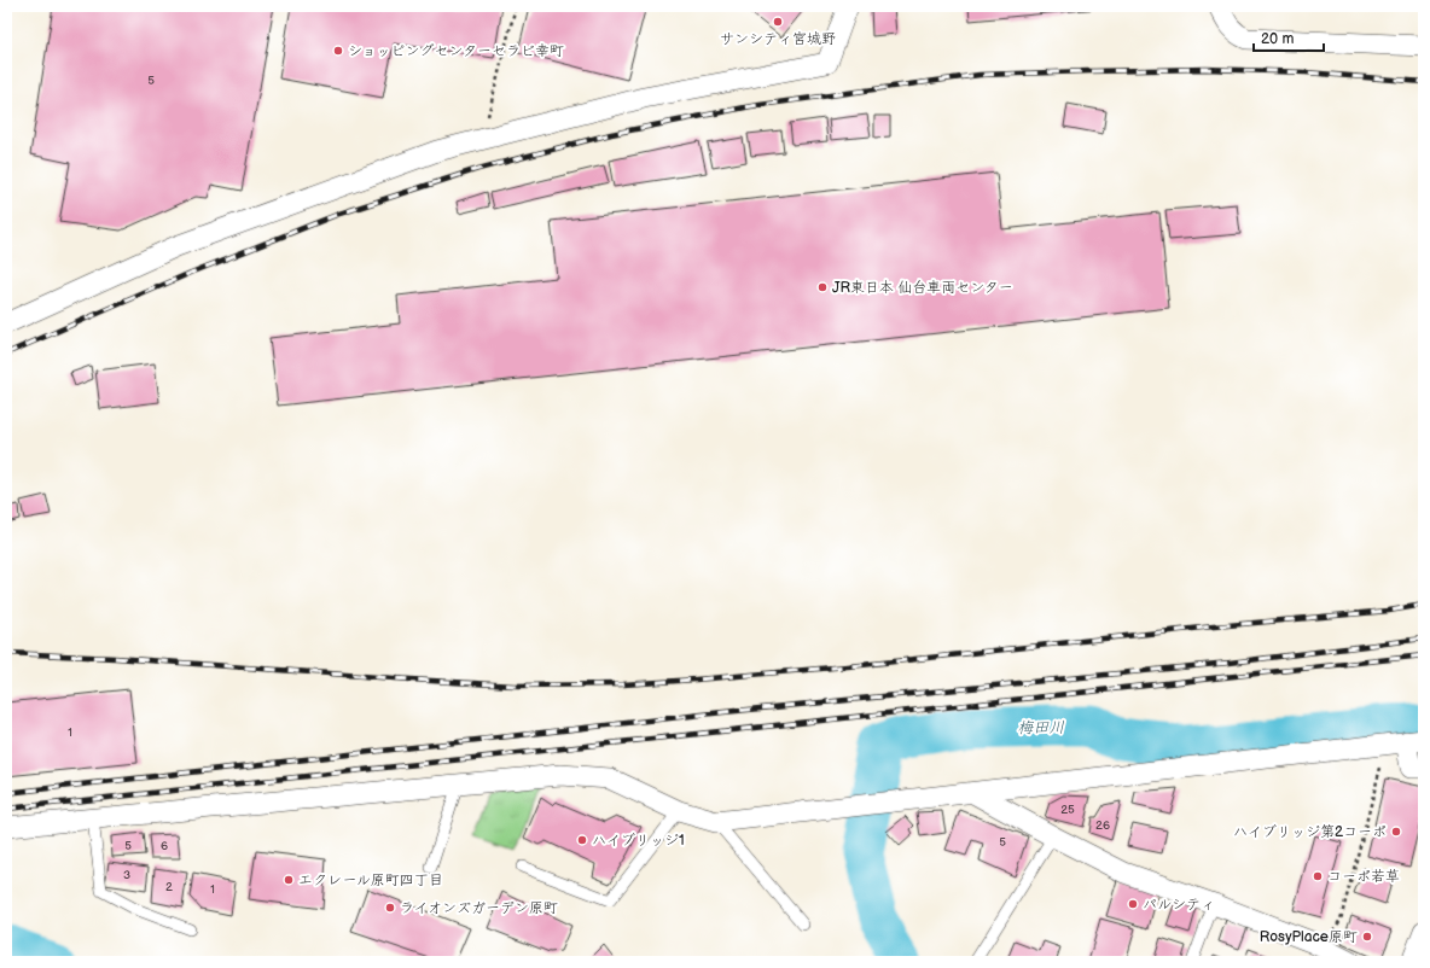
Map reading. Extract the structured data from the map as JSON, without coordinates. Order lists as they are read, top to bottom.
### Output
{
  "water": ["梅田川"],
  "places": [
    "サンシティ宮城野",
    "ショッピングセンターセラビ幸町",
    "JR東日本 仙台車両センター",
    "ハイブリッジ第2コーポ",
    "ハイブリッジ1",
    "コーポ若草",
    "エクレール原町四丁目",
    "パルシティ",
    "ライオンズガーデン原町",
    "RosyPlace原町"
  ],
  "house_numbers": [
    "5",
    "1",
    "25",
    "26",
    "5",
    "5",
    "6",
    "3",
    "2",
    "1"
  ],
  "scale_bar": "20 m"
}
